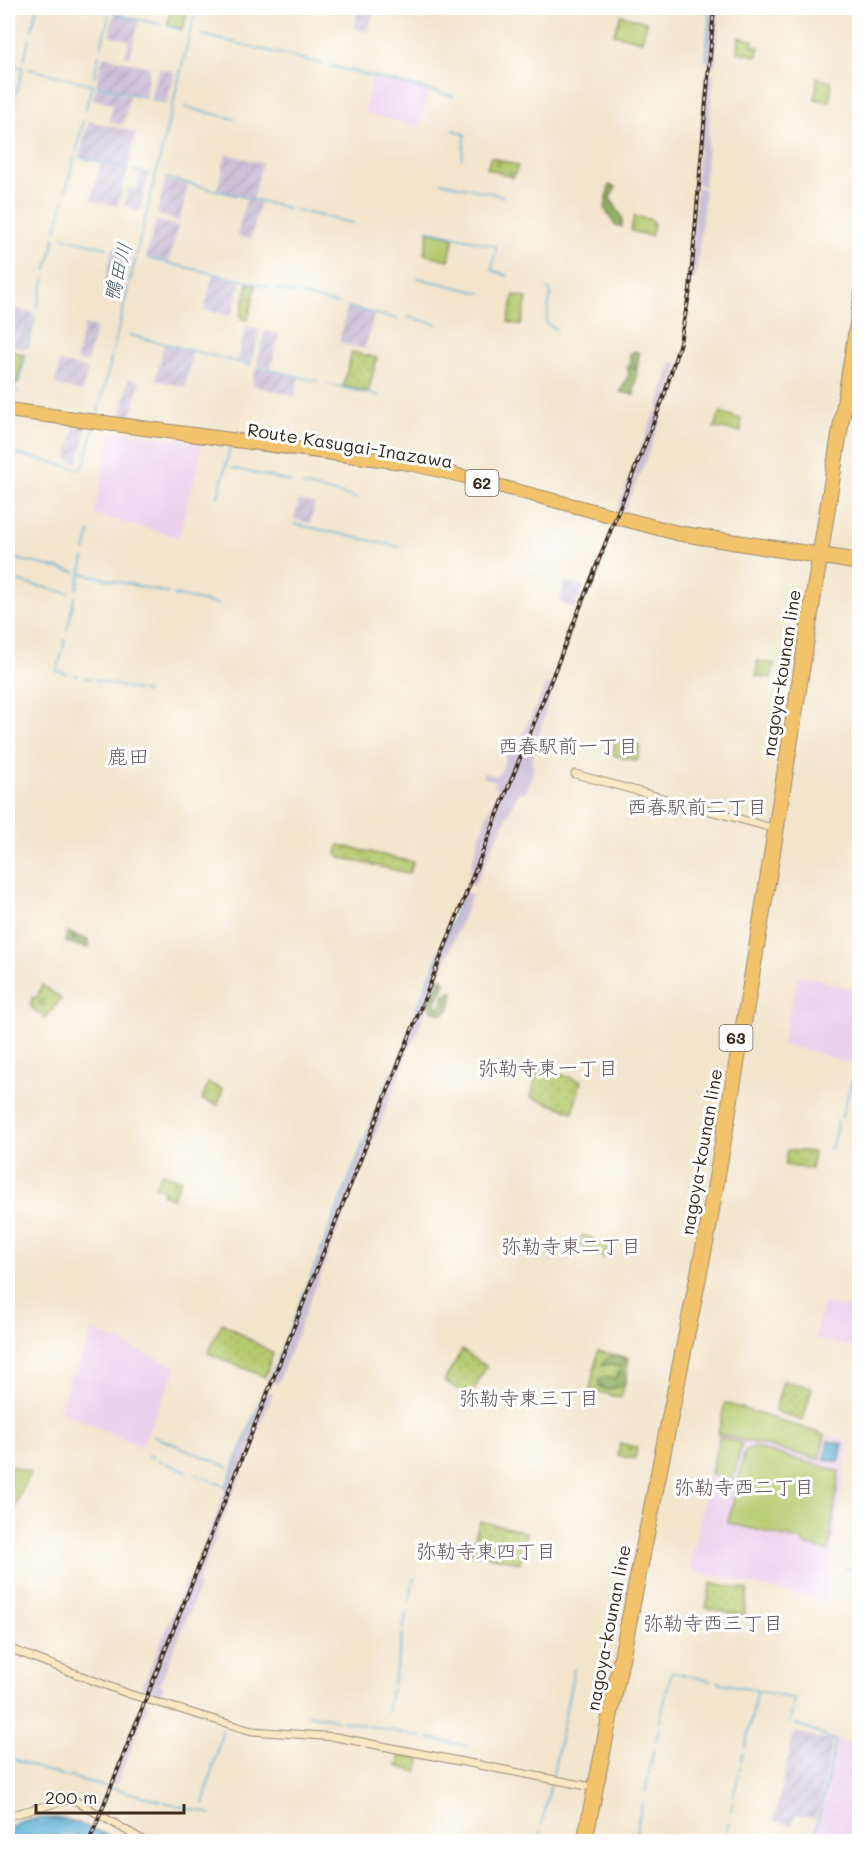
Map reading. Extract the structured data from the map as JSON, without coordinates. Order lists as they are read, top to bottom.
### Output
{
  "streets": {
    "main road": [
      "Route Kasugai-Inazawa",
      "62",
      "nagoya-kounan line",
      "63"
    ]
  },
  "crossings": [
    ["Route Kasugai-Inazawa", "nagoya-kounan line"]
  ],
  "districts": [
    "西春駅前一丁目",
    "鹿田",
    "西春駅前二丁目",
    "弥勒寺東一丁目",
    "弥勒寺東二丁目",
    "弥勒寺東三丁目",
    "弥勒寺西二丁目",
    "弥勒寺東四丁目",
    "弥勒寺西三丁目"
  ],
  "water": ["鴨田川"],
  "scale_bar": "200 m"
}
